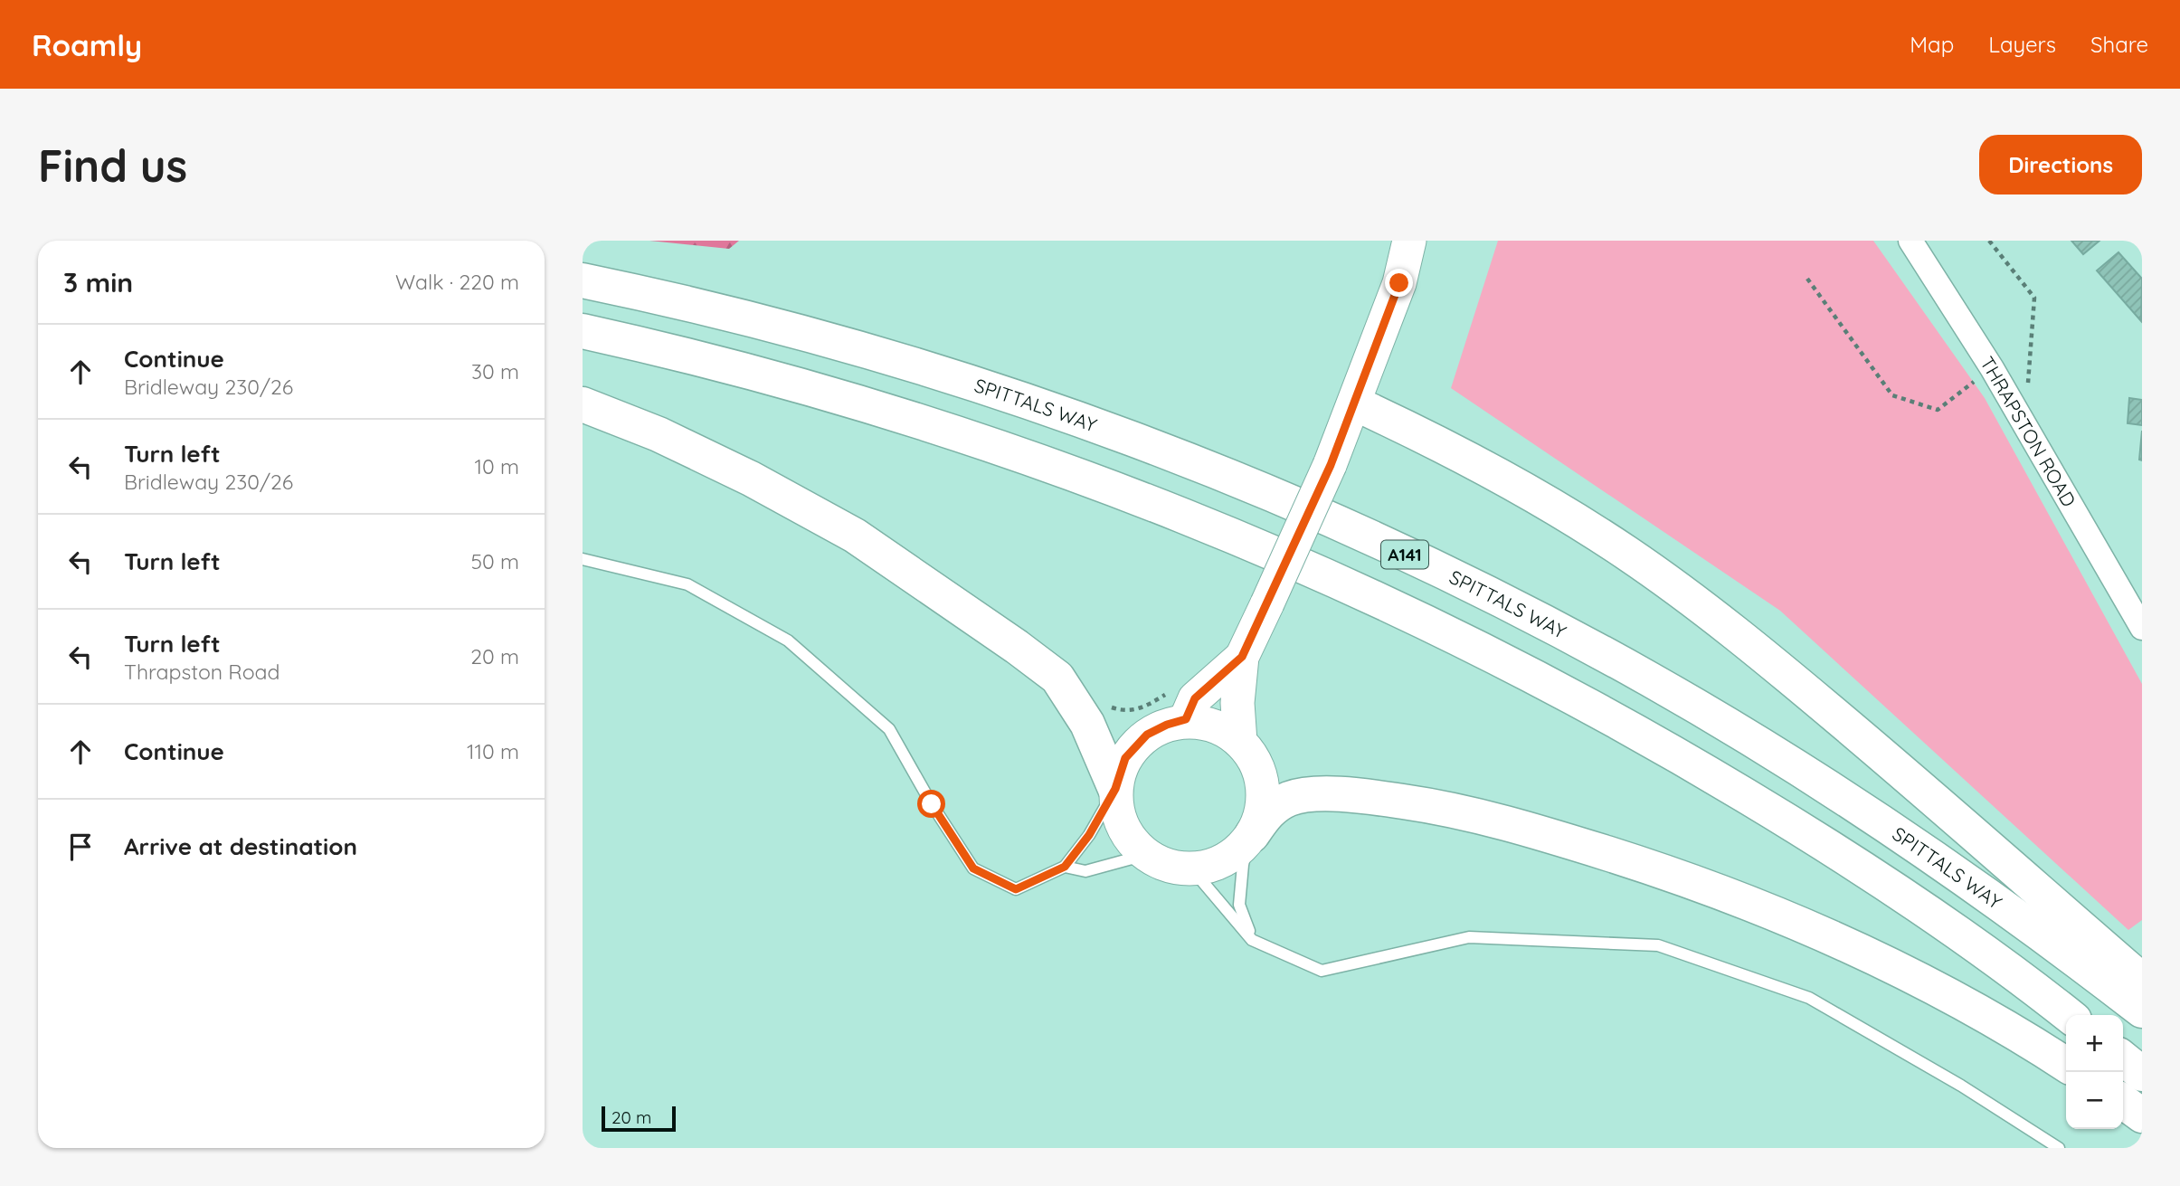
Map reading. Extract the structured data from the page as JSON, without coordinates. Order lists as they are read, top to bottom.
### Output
{
  "streets": {
    "highway": ["SPITTALS WAY", "A141"],
    "street": ["THRAPSTON ROAD"]
  },
  "scale_bar": "20 m",
  "page": {
    "header": "Roamly",
    "nav": ["Map", "Layers", "Share"],
    "buttons": "Directions",
    "title": "Find us",
    "heading": ["3 min", "Walk · 220 m"],
    "list": [
      ["Continue", "Bridleway 230/26", "30 m"],
      ["Turn left", "Bridleway 230/26", "10 m"],
      ["Turn left", "50 m"],
      ["Turn left", "Thrapston Road", "20 m"],
      ["Continue", "110 m"],
      "Arrive at destination"
    ],
    "map_buttons": ["+", "−"],
    "scale": "20 m"
  }
}
